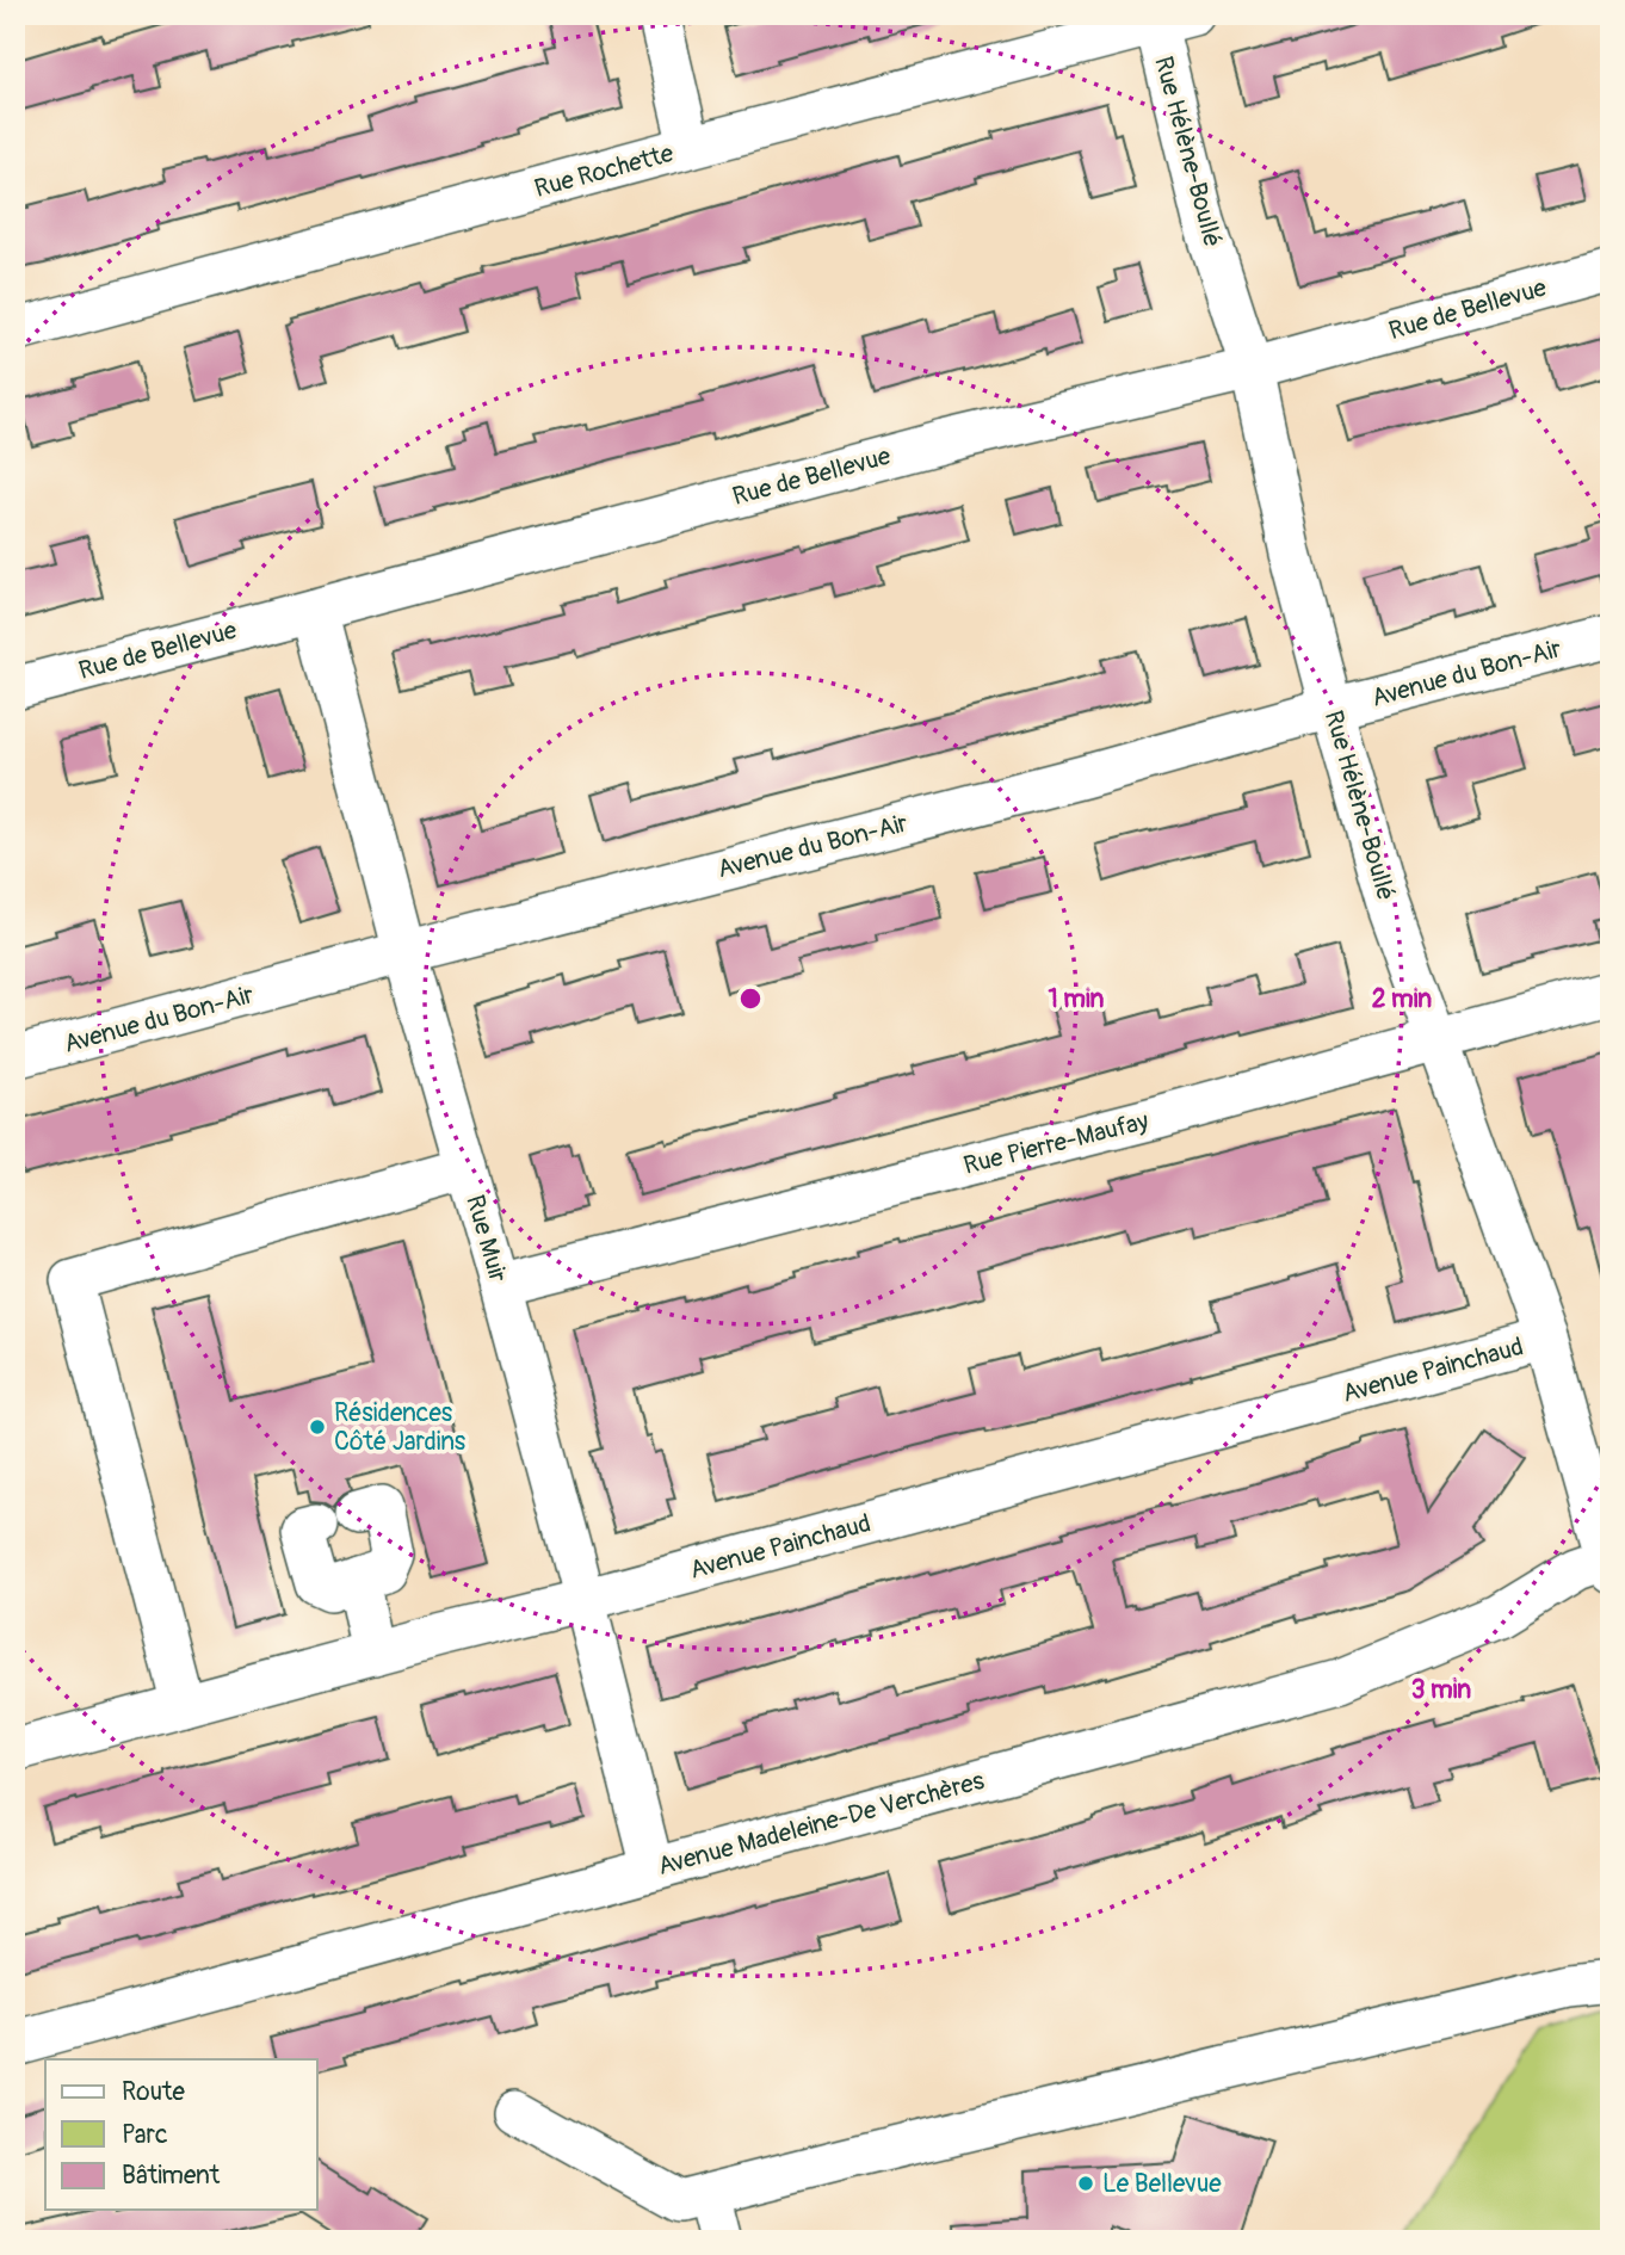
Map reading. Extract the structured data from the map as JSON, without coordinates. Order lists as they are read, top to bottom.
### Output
{
  "streets": {
    "street": [
      "Rue Hélène-Boullé",
      "Rue Rochette",
      "Rue de Bellevue",
      "Avenue du Bon-Air",
      "Rue Pierre-Maufay",
      "Rue Muir",
      "Avenue Painchaud",
      "Avenue Madeleine-De Verchères"
    ]
  },
  "crossings": [
    ["Rue Hélène-Boullé", "Rue Rochette"],
    ["Rue Hélène-Boullé", "Rue de Bellevue"],
    ["Rue Hélène-Boullé", "Avenue du Bon-Air"],
    ["Rue Hélène-Boullé", "Rue Pierre-Maufay"],
    ["Rue Hélène-Boullé", "Avenue Painchaud"],
    ["Rue Hélène-Boullé", "Avenue Madeleine-De Verchères"],
    ["Rue de Bellevue", "Rue Muir"],
    ["Avenue du Bon-Air", "Rue Muir"],
    ["Rue Pierre-Maufay", "Rue Muir"],
    ["Rue Muir", "Avenue Painchaud"],
    ["Rue Muir", "Avenue Madeleine-De Verchères"]
  ],
  "places": ["Résidences Côté Jardins", "Le Bellevue"],
  "legend": ["Route", "Parc", "Bâtiment"],
  "rings": ["1 min", "2 min", "3 min"]
}
